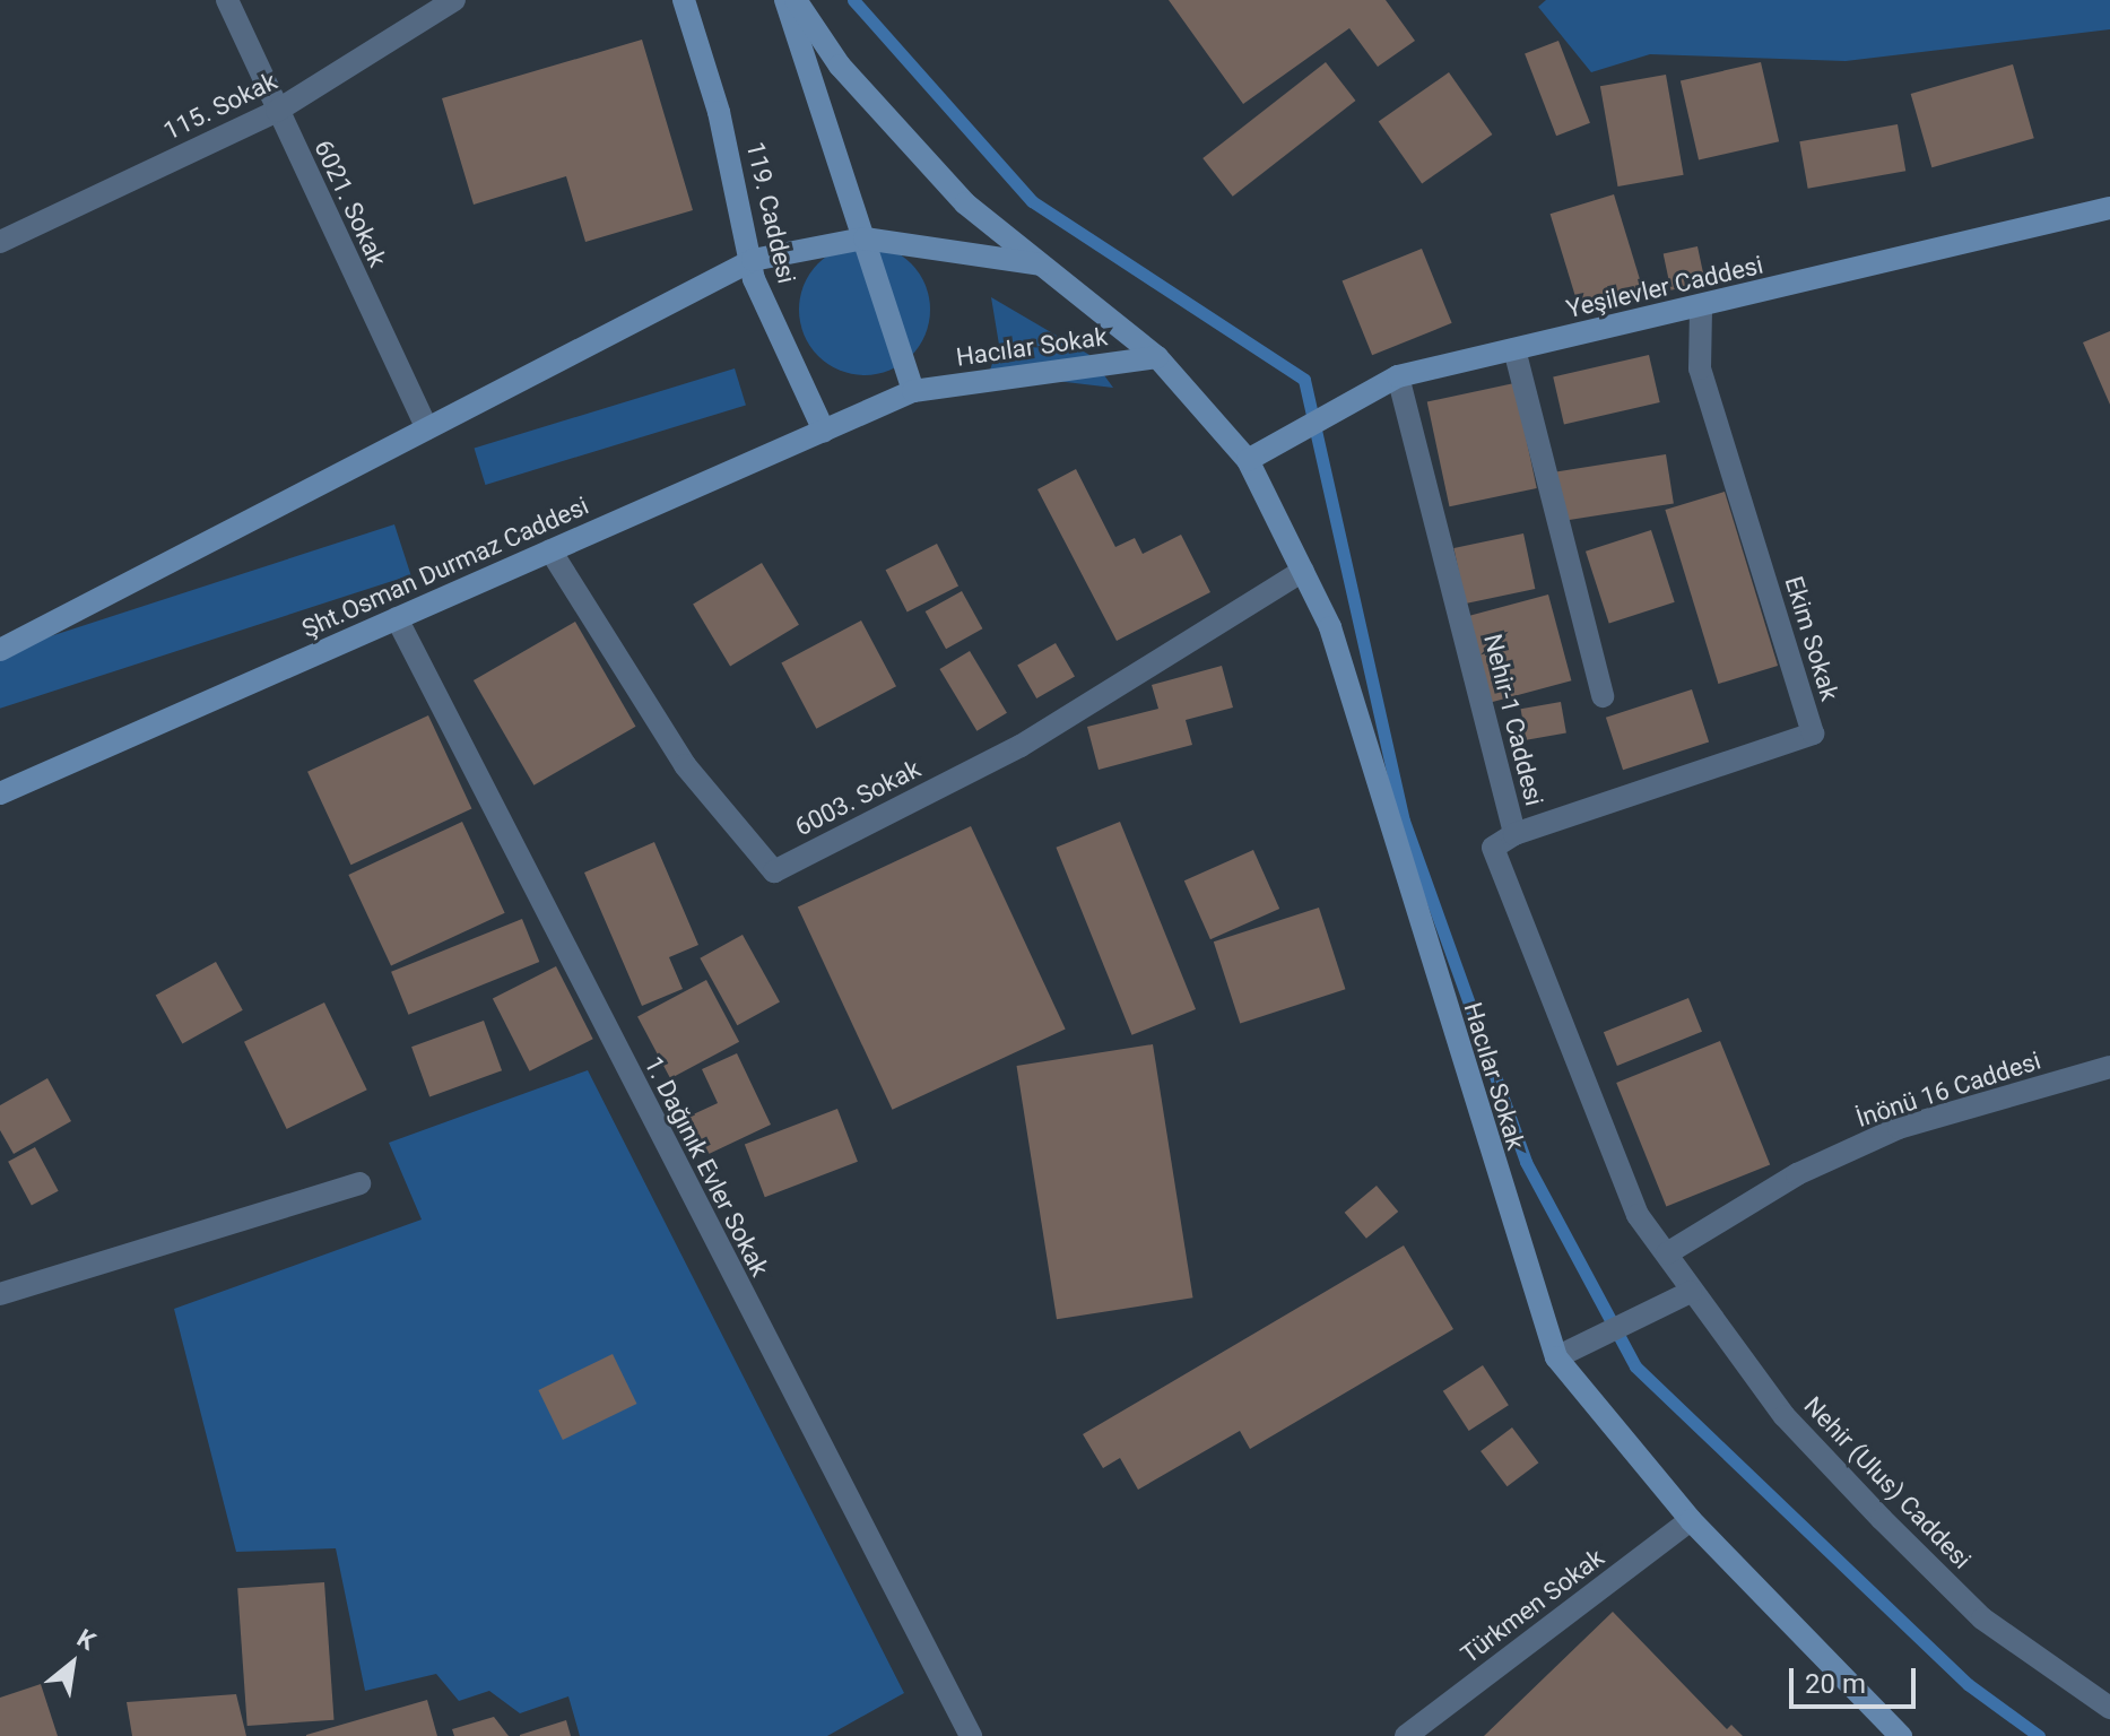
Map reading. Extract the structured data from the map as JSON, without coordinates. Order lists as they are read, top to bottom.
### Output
{
  "streets": {
    "street": [
      "115. Sokak",
      "6021. Sokak",
      "119. Caddesi",
      "Yeşilevler Caddesi",
      "Hacılar Sokak",
      "Şht.Osman Durmaz Caddesi",
      "Ekim Sokak",
      "Nehir-1 Caddesi",
      "6003. Sokak",
      "İnönü 16 Caddesi",
      "1. Dağınık Evler Sokak",
      "Nehir (Ulus) Caddesi",
      "Türkmen Sokak"
    ]
  },
  "crossings": [
    ["115. Sokak", "6021. Sokak"],
    ["119. Caddesi", "Şht.Osman Durmaz Caddesi"],
    ["Yeşilevler Caddesi", "Hacılar Sokak"],
    ["Yeşilevler Caddesi", "Ekim Sokak"],
    ["Yeşilevler Caddesi", "Nehir-1 Caddesi"],
    ["Hacılar Sokak", "Şht.Osman Durmaz Caddesi"],
    ["Hacılar Sokak", "6003. Sokak"],
    ["Hacılar Sokak", "Türkmen Sokak"],
    ["Şht.Osman Durmaz Caddesi", "6003. Sokak"],
    ["Şht.Osman Durmaz Caddesi", "1. Dağınık Evler Sokak"],
    ["Ekim Sokak", "Nehir-1 Caddesi"],
    ["Nehir-1 Caddesi", "İnönü 16 Caddesi"],
    ["Nehir-1 Caddesi", "Nehir (Ulus) Caddesi"],
    ["İnönü 16 Caddesi", "Nehir (Ulus) Caddesi"]
  ],
  "scale_bar": "20 m",
  "north": "top right"
}
